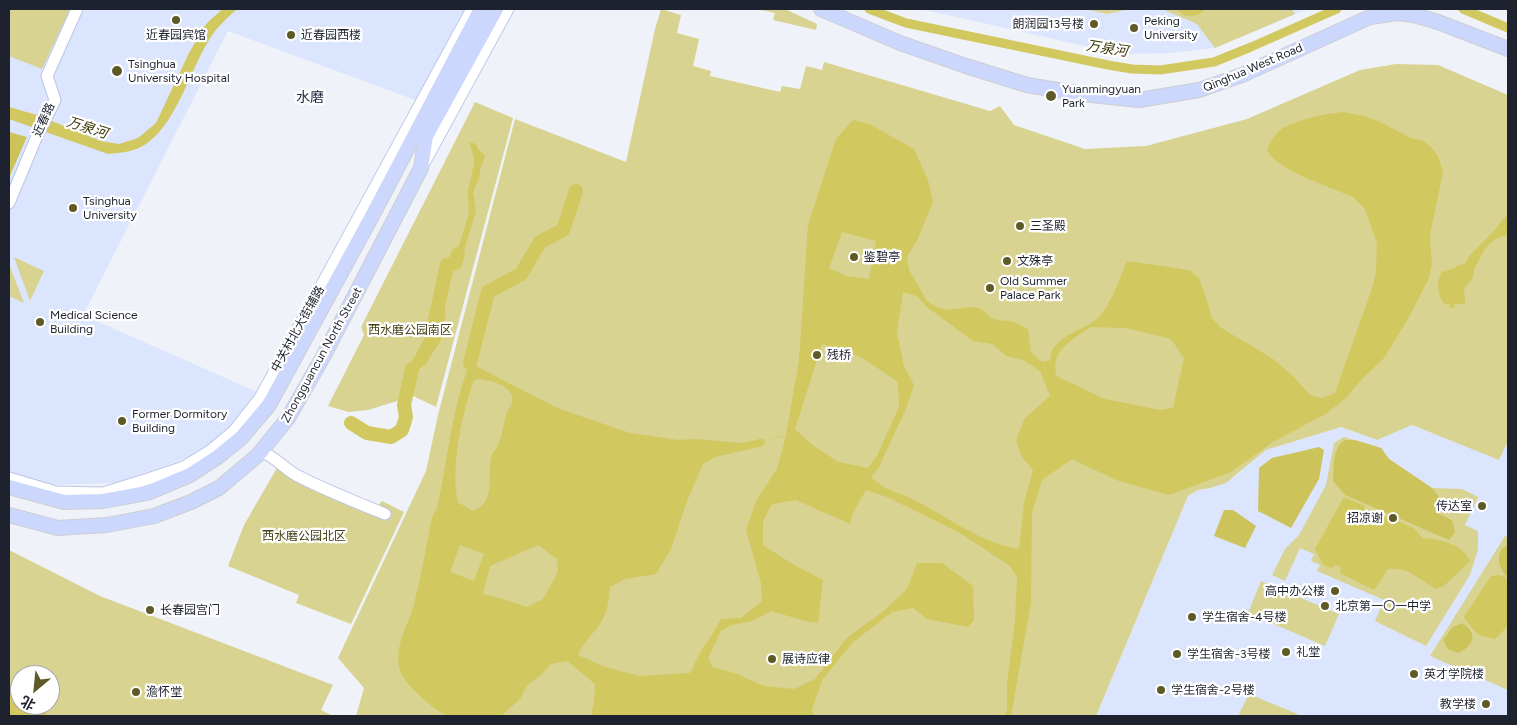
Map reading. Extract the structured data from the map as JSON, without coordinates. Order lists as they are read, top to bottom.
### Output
{
  "streets": {
    "main road": ["Qinghua West Road", "Zhongguancun North Street"],
    "street": ["近春路", "中关村北大街辅路"]
  },
  "districts": ["水磨"],
  "water": ["万泉河"],
  "parks": ["西水磨公园南区", "西水磨公园北区"],
  "places": [
    "近春园宾馆",
    "朗润园13号楼",
    "Peking University",
    "近春园西楼",
    "Tsinghua University Hospital",
    "Yuanmingyuan Park",
    "Tsinghua University",
    "三圣殿",
    "鉴碧亭",
    "文殊亭",
    "Old Summer Palace Park",
    "Medical Science Building",
    "残桥",
    "Former Dormitory Building",
    "传达室",
    "招凉谢",
    "高中办公楼",
    "北京第一〇一中学",
    "长春园宫门",
    "学生宿舍-4号楼",
    "礼堂",
    "学生宿舍-3号楼",
    "展诗应律",
    "英才学院楼",
    "学生宿舍-2号楼",
    "澹怀堂",
    "教学楼"
  ],
  "north": "bottom left"
}
